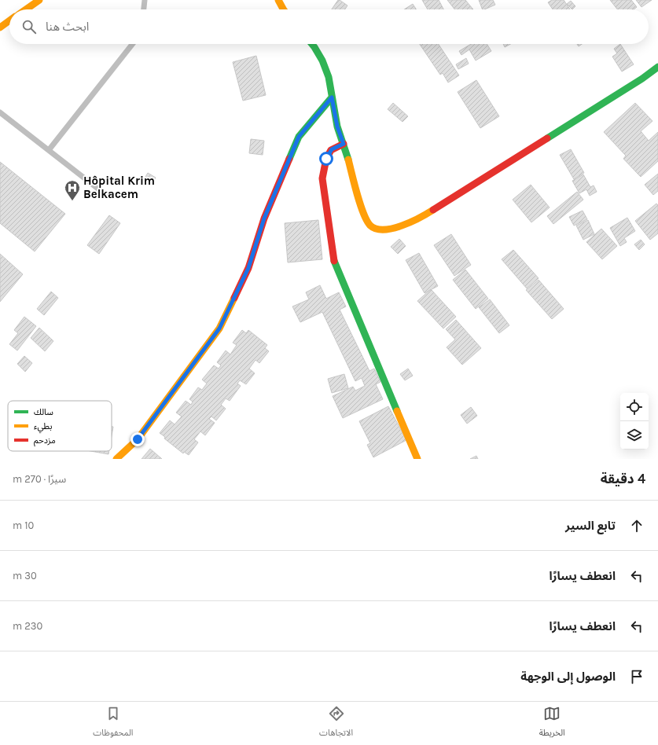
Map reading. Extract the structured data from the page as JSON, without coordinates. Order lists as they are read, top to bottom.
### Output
{
  "places": {
    "hospital": ["Hôpital Krim Belkacem"]
  },
  "legend": ["سالك", "بطيء", "مزدحم"],
  "page": {
    "search": "ابحث هنا",
    "heading": ["4 دقيقة", "سيرًا · 270 m"],
    "list": [
      ["تابع السير", "10 m"],
      ["انعطف يسارًا", "30 m"],
      ["انعطف يسارًا", "230 m"],
      "الوصول إلى الوجهة"
    ],
    "nav": ["الخريطة", "الاتجاهات", "المحفوظات"]
  }
}
